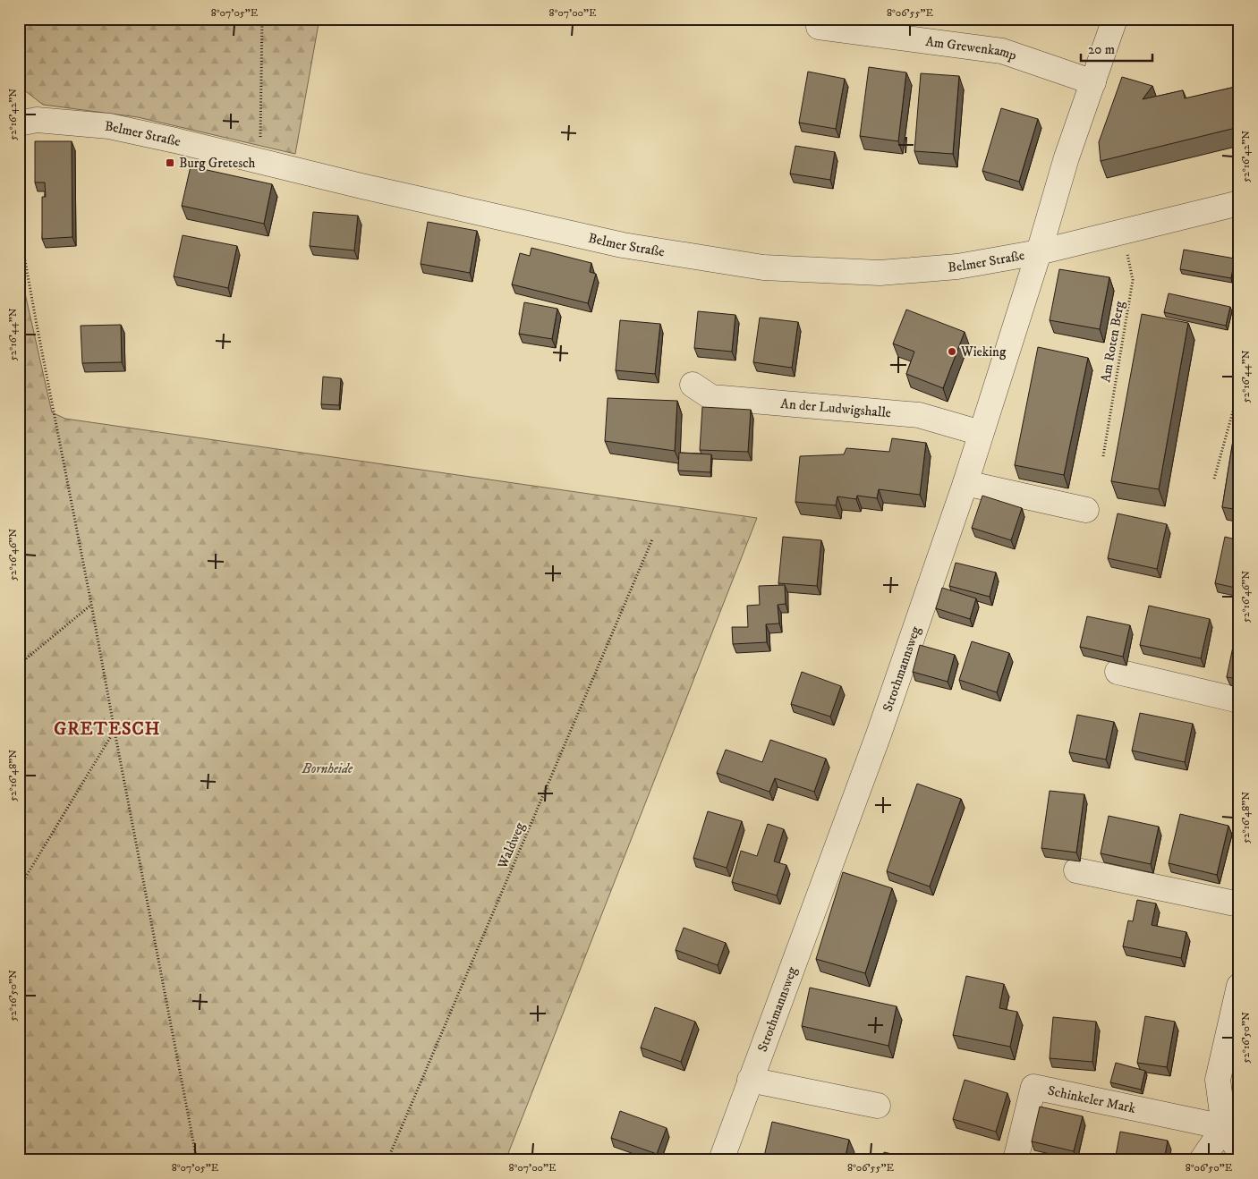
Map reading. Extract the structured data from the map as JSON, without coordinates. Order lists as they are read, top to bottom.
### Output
{
  "streets": {
    "street": [
      "Am Grewenkamp",
      "Belmer Straße",
      "An der Ludwigshalle",
      "Strothmannsweg",
      "Schinkeler Mark"
    ],
    "path": ["Am Roten Berg", "Waldweg"]
  },
  "crossings": [
    ["Belmer Straße", "Am Roten Berg"],
    ["Belmer Straße", "Strothmannsweg"],
    ["An der Ludwigshalle", "Strothmannsweg"]
  ],
  "districts": ["GRETESCH"],
  "parks": ["Bornheide"],
  "places": {
    "transit": ["Burg Gretesch"],
    "other": ["Wieking"]
  },
  "scale_bar": "20 m",
  "coordinates": [
    "8°07'05\"E",
    "8°07'00\"E",
    "8°06'55\"E",
    "52°16'42\"N",
    "52°16'44\"N",
    "52°16'46\"N",
    "52°16'48\"N",
    "52°16'50\"N",
    "8°06'50\"E"
  ]
}
